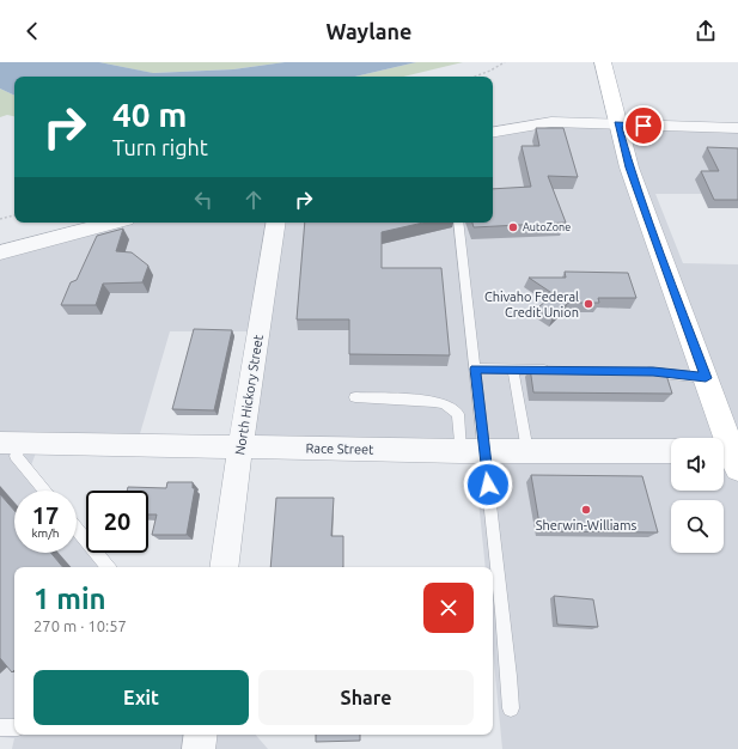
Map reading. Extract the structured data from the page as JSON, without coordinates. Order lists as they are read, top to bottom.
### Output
{
  "streets": {
    "street": ["North Hickory Street", "Race Street"]
  },
  "crossings": [
    ["North Hickory Street", "Race Street"]
  ],
  "places": ["AutoZone", "Chivaho Federal Credit Union", "Sherwin-Williams"],
  "page": {
    "header": "Waylane",
    "turn": ["40 m", "Turn right"],
    "speed": "17 km/h",
    "limit": "20",
    "heading": ["1 min", "270 m · 10:57"],
    "buttons": ["Exit", "Share"]
  }
}
